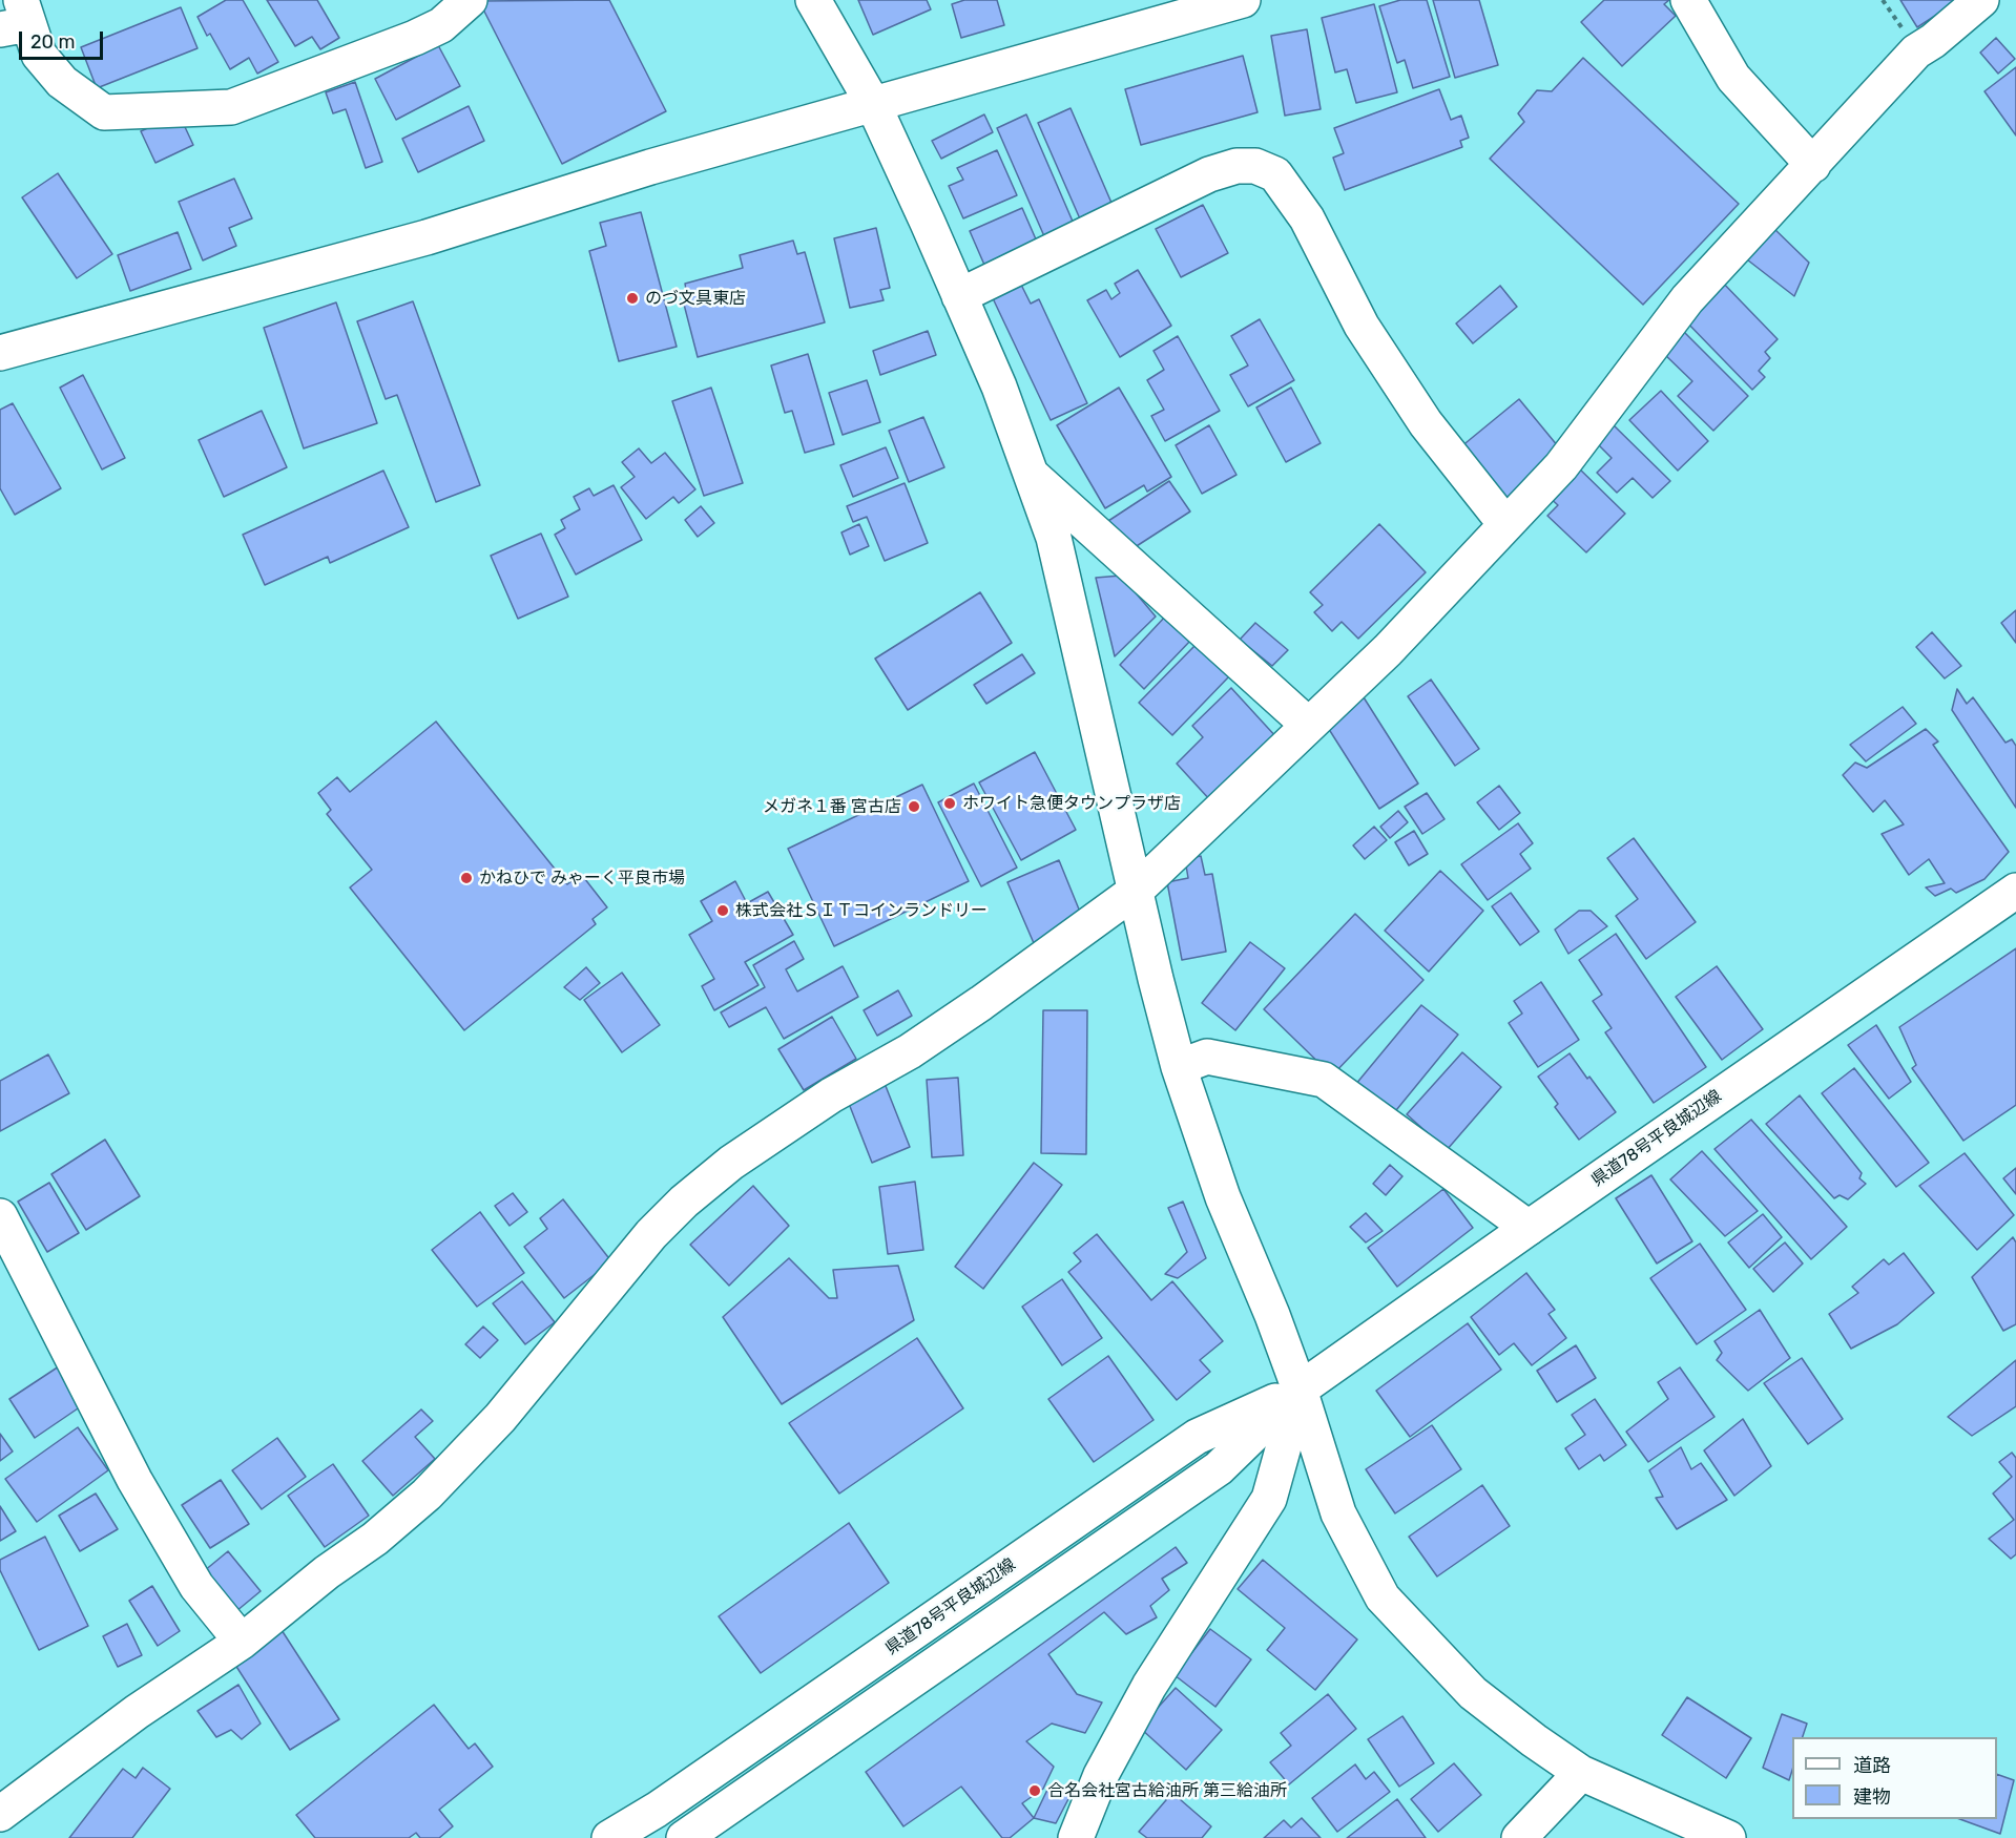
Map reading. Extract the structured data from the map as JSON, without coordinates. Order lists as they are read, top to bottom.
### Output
{
  "streets": {
    "street": ["県道78号平良城辺線"]
  },
  "places": [
    "のづ文具東店",
    "ホワイト急便タウンプラザ店",
    "メガネ１番 宮古店",
    "かねひで みゃーく平良市場",
    "株式会社ＳＩＴコインランドリー",
    "合名会社宮古給油所 第三給油所"
  ],
  "legend": ["道路", "建物"],
  "scale_bar": "20 m"
}
